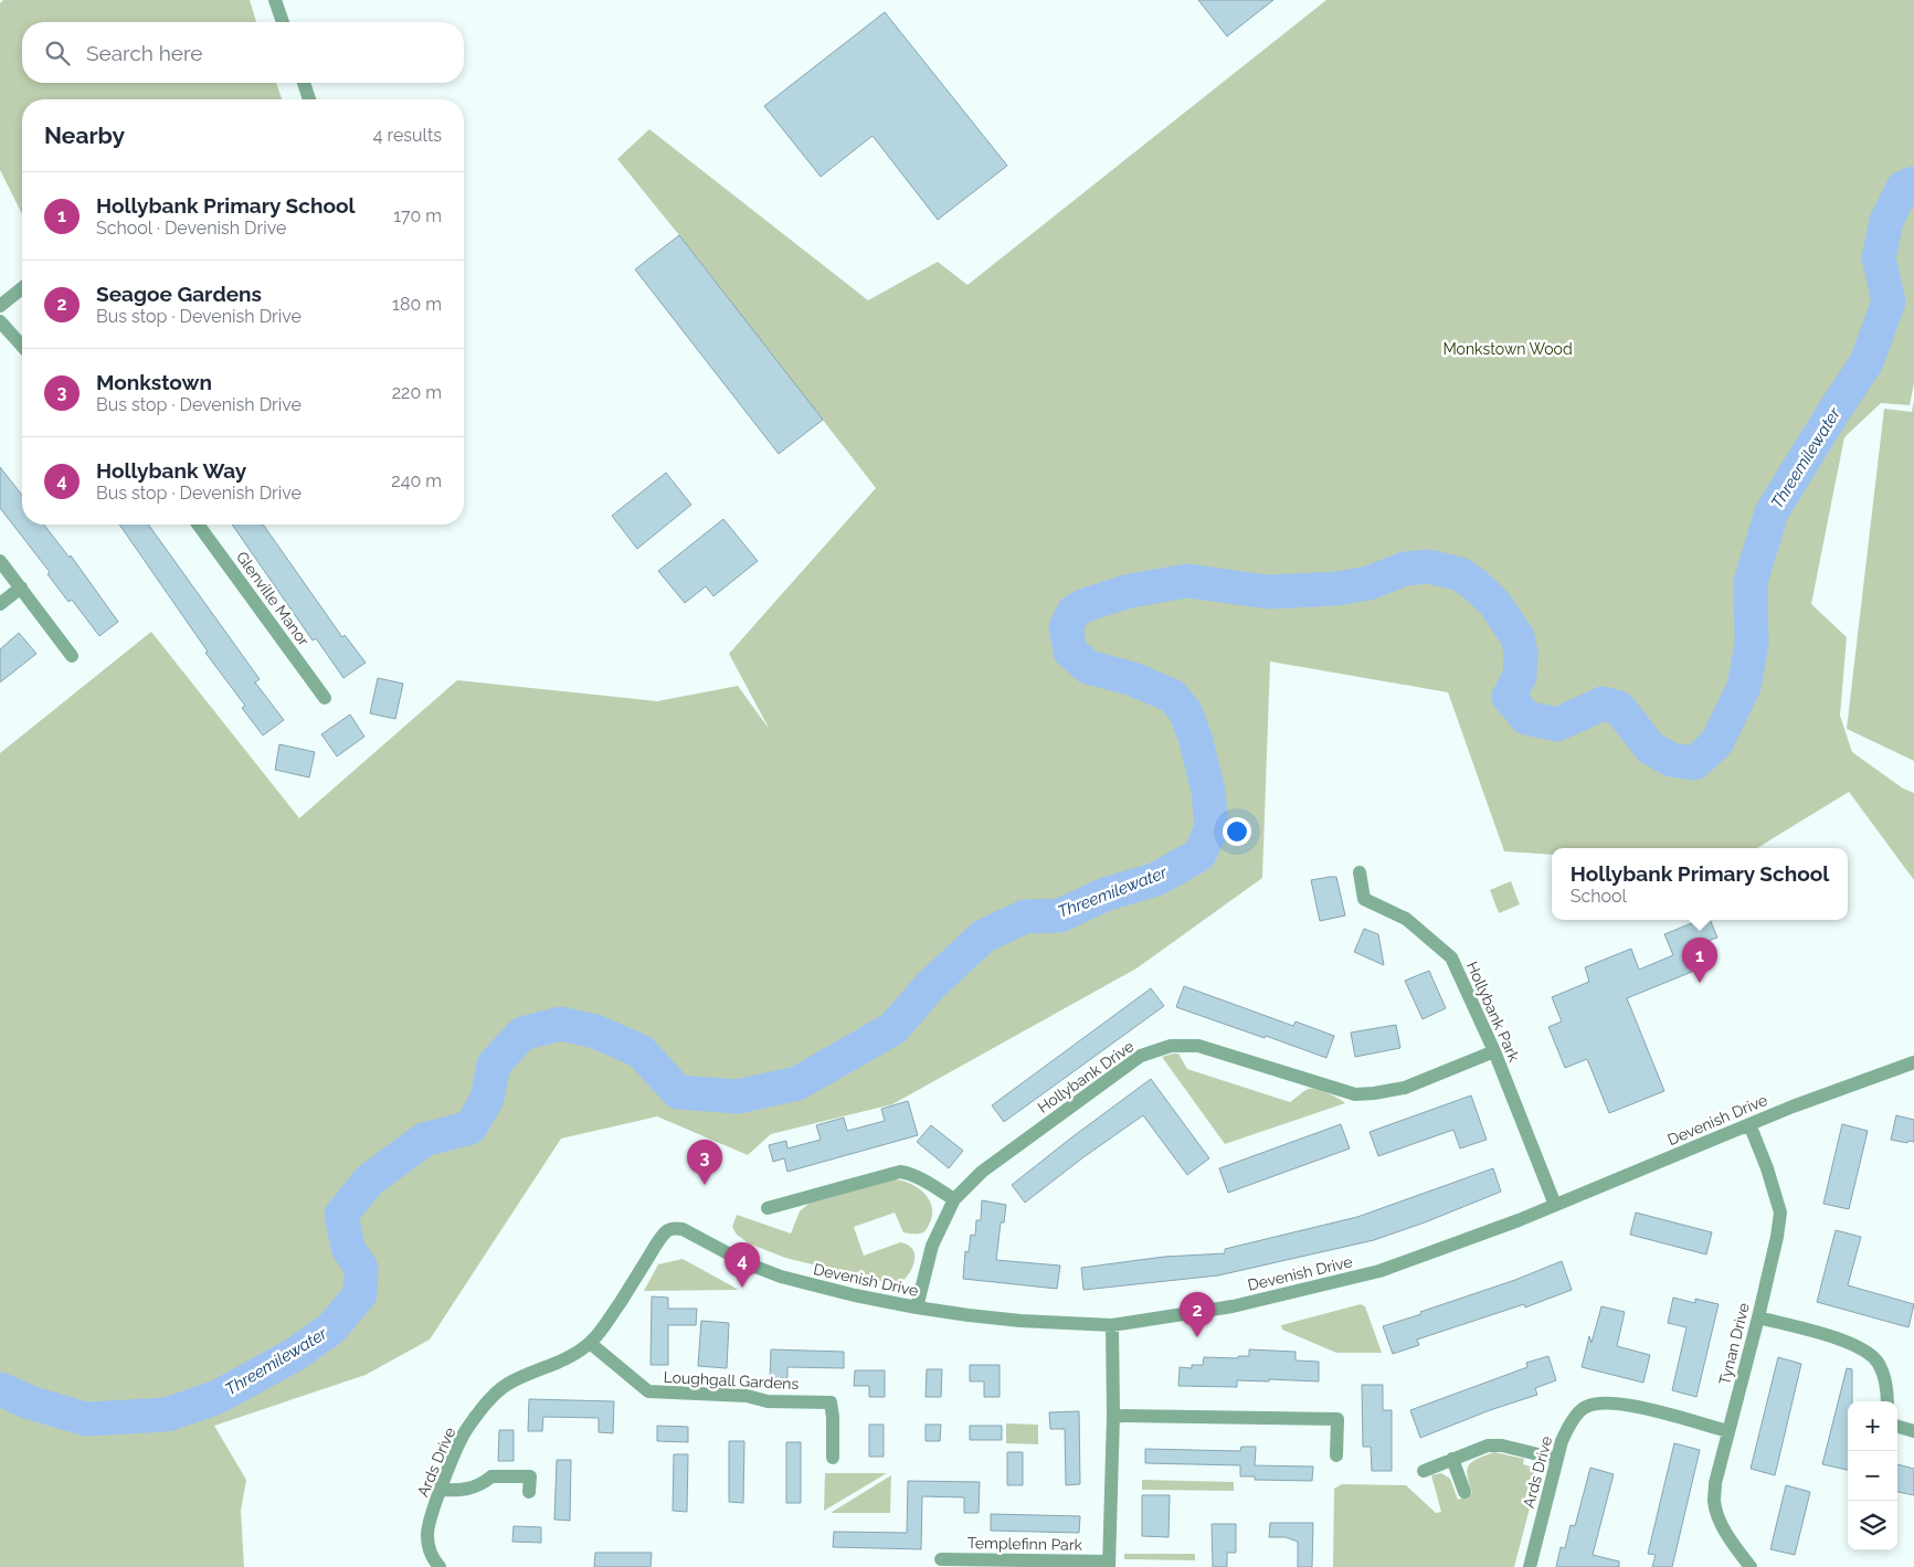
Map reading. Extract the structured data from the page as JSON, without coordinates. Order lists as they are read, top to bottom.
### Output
{
  "streets": {
    "street": [
      "Glenville Manor",
      "Hollybank Park",
      "Hollybank Drive",
      "Devenish Drive",
      "Tynan Drive",
      "Loughgall Gardens",
      "Ards Drive",
      "Templefinn Park"
    ]
  },
  "crossings": [
    ["Hollybank Park", "Hollybank Drive"],
    ["Hollybank Park", "Devenish Drive"],
    ["Hollybank Drive", "Devenish Drive"],
    ["Devenish Drive", "Tynan Drive"],
    ["Devenish Drive", "Ards Drive"],
    ["Tynan Drive", "Ards Drive"],
    ["Loughgall Gardens", "Ards Drive"]
  ],
  "water": ["Threemilewater"],
  "parks": ["Monkstown Wood"],
  "page": {
    "search": "Search here",
    "heading": ["Nearby", "4 results"],
    "list": [
      {
        "mark": "1",
        "name": "Hollybank Primary School",
        "note": "School · Devenish Drive",
        "value": "170 m"
      },
      {
        "mark": "2",
        "name": "Seagoe Gardens",
        "note": "Bus stop · Devenish Drive",
        "value": "180 m"
      },
      {
        "mark": "3",
        "name": "Monkstown",
        "note": "Bus stop · Devenish Drive",
        "value": "220 m"
      },
      {
        "mark": "4",
        "name": "Hollybank Way",
        "note": "Bus stop · Devenish Drive",
        "value": "240 m"
      }
    ],
    "popup": ["Hollybank Primary School", "School"],
    "pins": [
      "1",
      "3",
      "4",
      "2"
    ],
    "map_buttons": ["+", "−"]
  }
}
